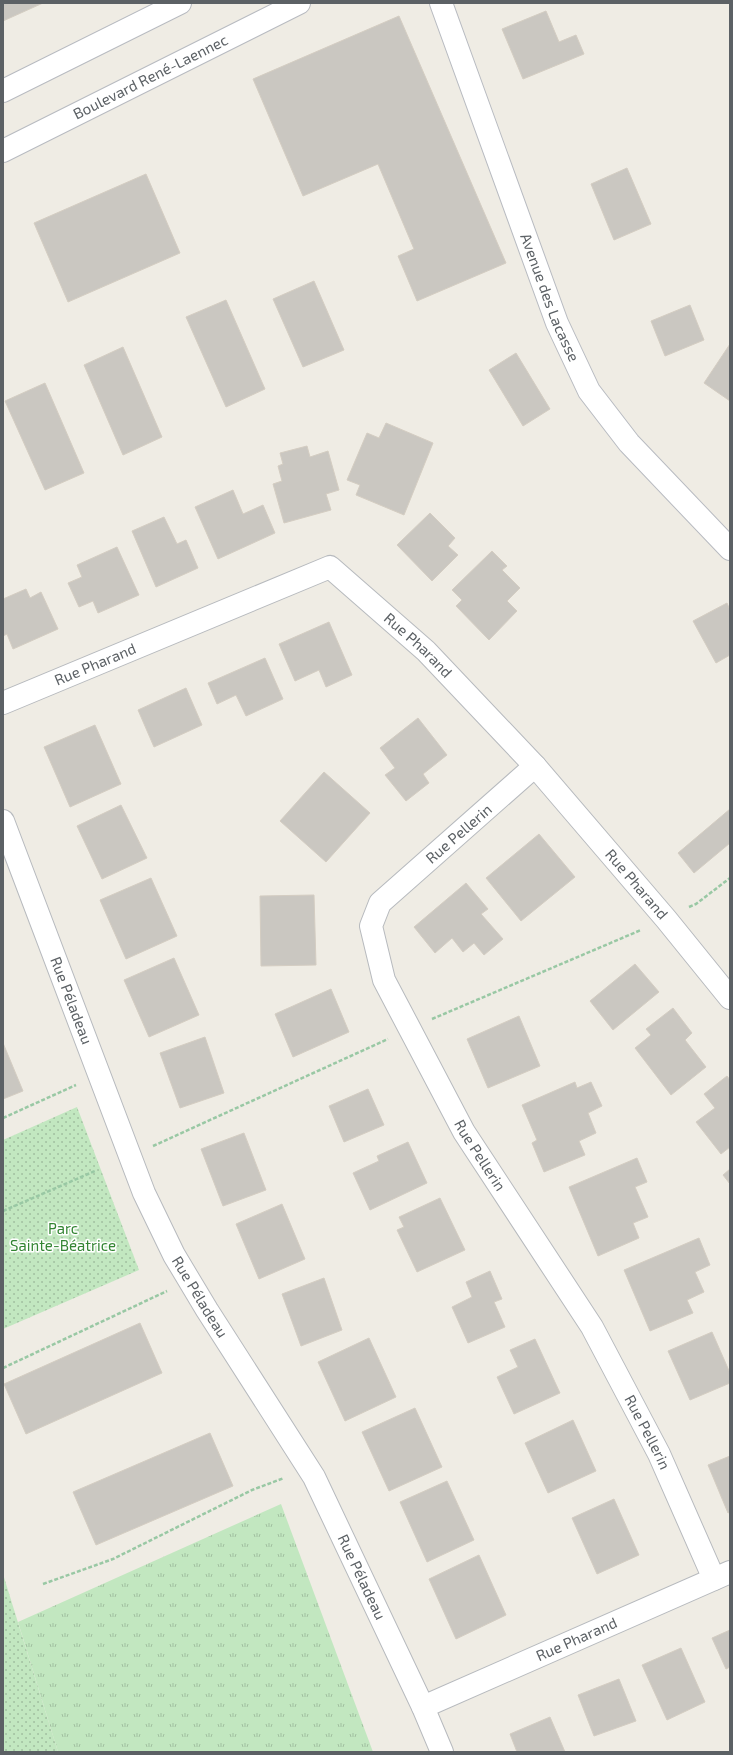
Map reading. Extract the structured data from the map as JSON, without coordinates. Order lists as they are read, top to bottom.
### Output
{
  "streets": {
    "street": [
      "Boulevard René-Laennec",
      "Avenue des Lacasse",
      "Rue Pharand",
      "Rue Pellerin",
      "Rue Péladeau"
    ]
  },
  "crossings": [
    ["Rue Pharand", "Rue Pellerin"],
    ["Rue Pharand", "Rue Péladeau"]
  ],
  "parks": ["Parc Sainte-Béatrice"]
}
